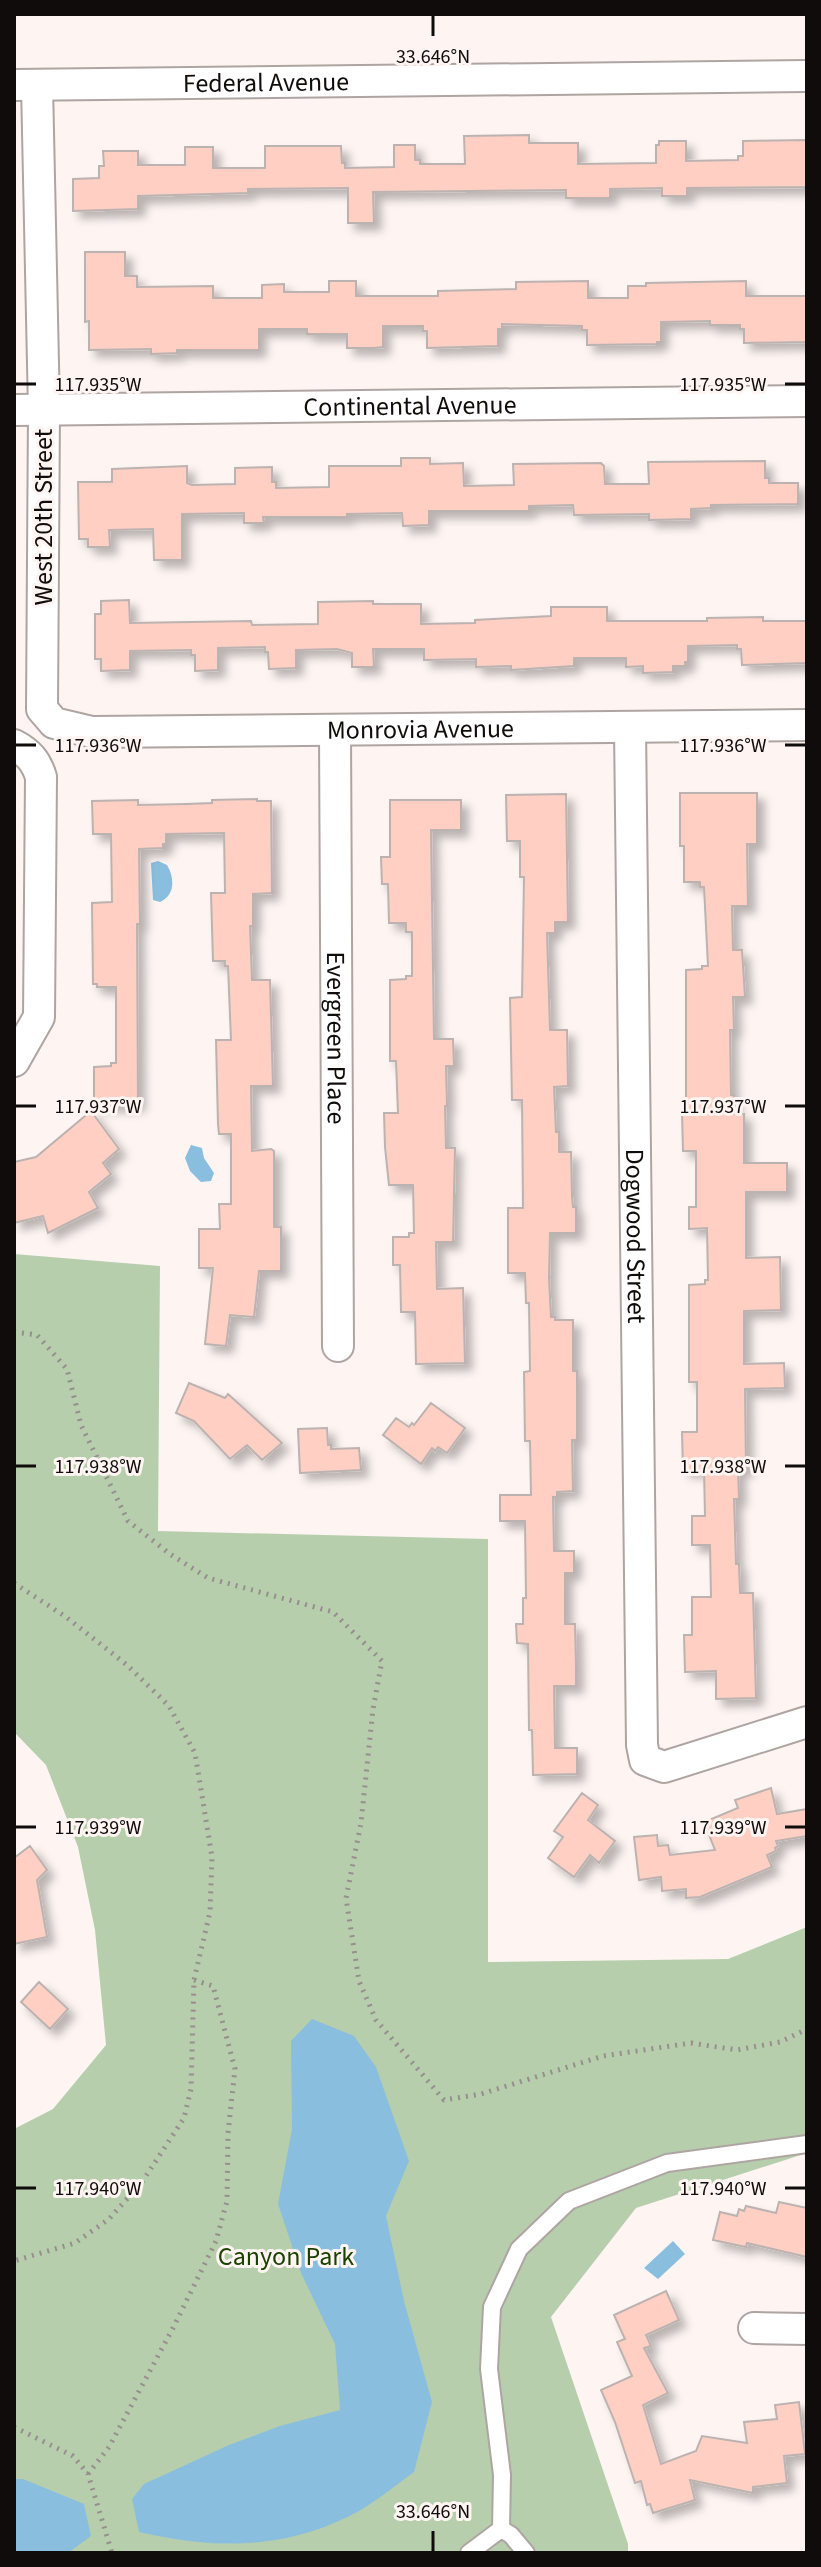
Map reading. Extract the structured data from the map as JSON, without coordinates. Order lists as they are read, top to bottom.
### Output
{
  "streets": {
    "street": [
      "Federal Avenue",
      "Continental Avenue",
      "West 20th Street",
      "Monrovia Avenue",
      "Evergreen Place",
      "Dogwood Street"
    ]
  },
  "crossings": [
    ["Federal Avenue", "West 20th Street"],
    ["Continental Avenue", "West 20th Street"],
    ["West 20th Street", "Monrovia Avenue"],
    ["Monrovia Avenue", "Evergreen Place"],
    ["Monrovia Avenue", "Dogwood Street"]
  ],
  "parks": ["Canyon Park"],
  "coordinates": [
    "33.646°N",
    "117.935°W",
    "117.936°W",
    "117.937°W",
    "117.938°W",
    "117.939°W",
    "117.940°W"
  ]
}
